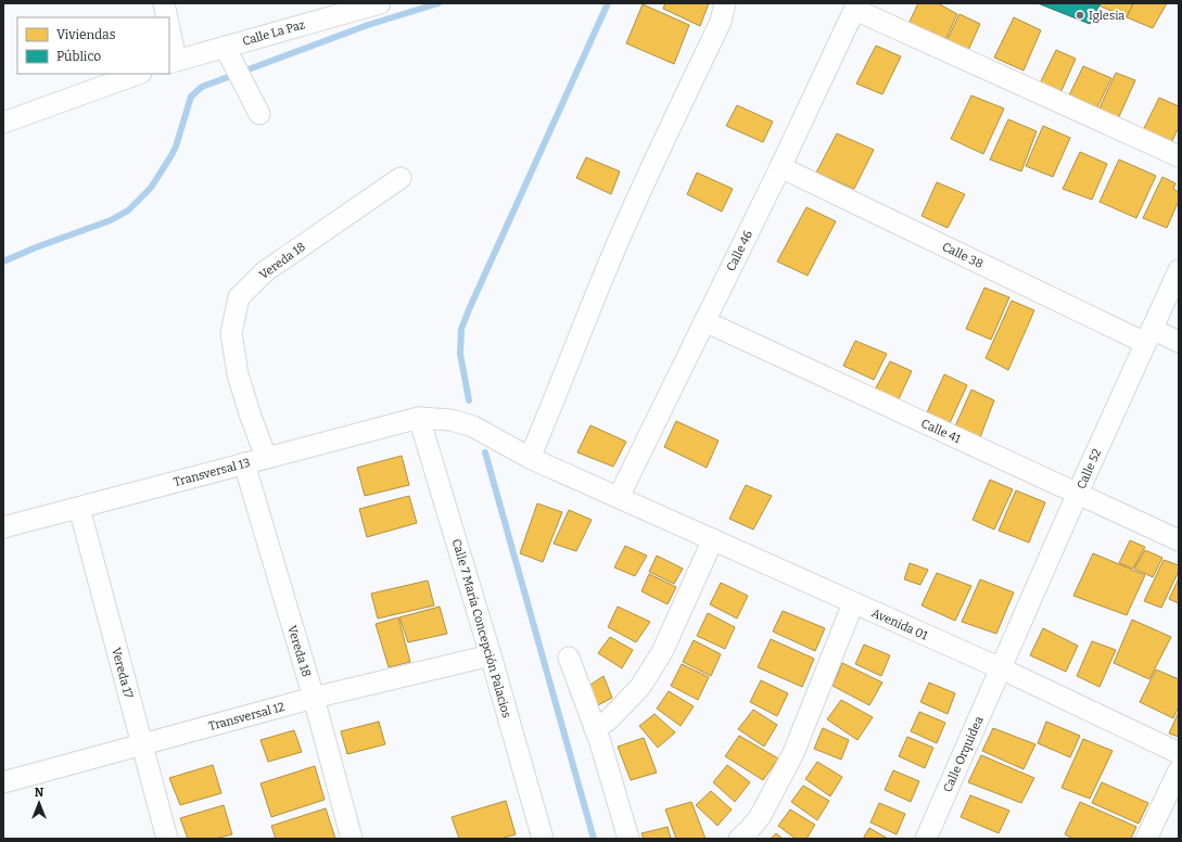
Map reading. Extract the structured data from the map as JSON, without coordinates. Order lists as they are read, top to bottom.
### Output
{
  "streets": {
    "street": [
      "Calle La Paz",
      "Calle 46",
      "Calle 38",
      "Vereda 18",
      "Calle 41",
      "Calle 52",
      "Transversal 13",
      "Avenida 01",
      "Calle 7 María Concepción Palacios",
      "Vereda 17",
      "Transversal 12",
      "Calle Orquidea"
    ]
  },
  "crossings": [
    ["Calle 46", "Calle 38"],
    ["Calle 46", "Calle 41"],
    ["Calle 46", "Avenida 01"],
    ["Calle 38", "Calle 52"],
    ["Vereda 18", "Transversal 13"],
    ["Vereda 18", "Transversal 12"],
    ["Calle 41", "Calle 52"],
    ["Calle 52", "Avenida 01"],
    ["Calle 52", "Calle Orquidea"],
    ["Transversal 13", "Avenida 01"],
    ["Transversal 13", "Calle 7 María Concepción Palacios"],
    ["Transversal 13", "Vereda 17"],
    ["Avenida 01", "Calle Orquidea"],
    ["Calle 7 María Concepción Palacios", "Transversal 12"],
    ["Vereda 17", "Transversal 12"]
  ],
  "places": ["Iglesia"],
  "legend": ["Viviendas", "Público"],
  "north": "top"
}
